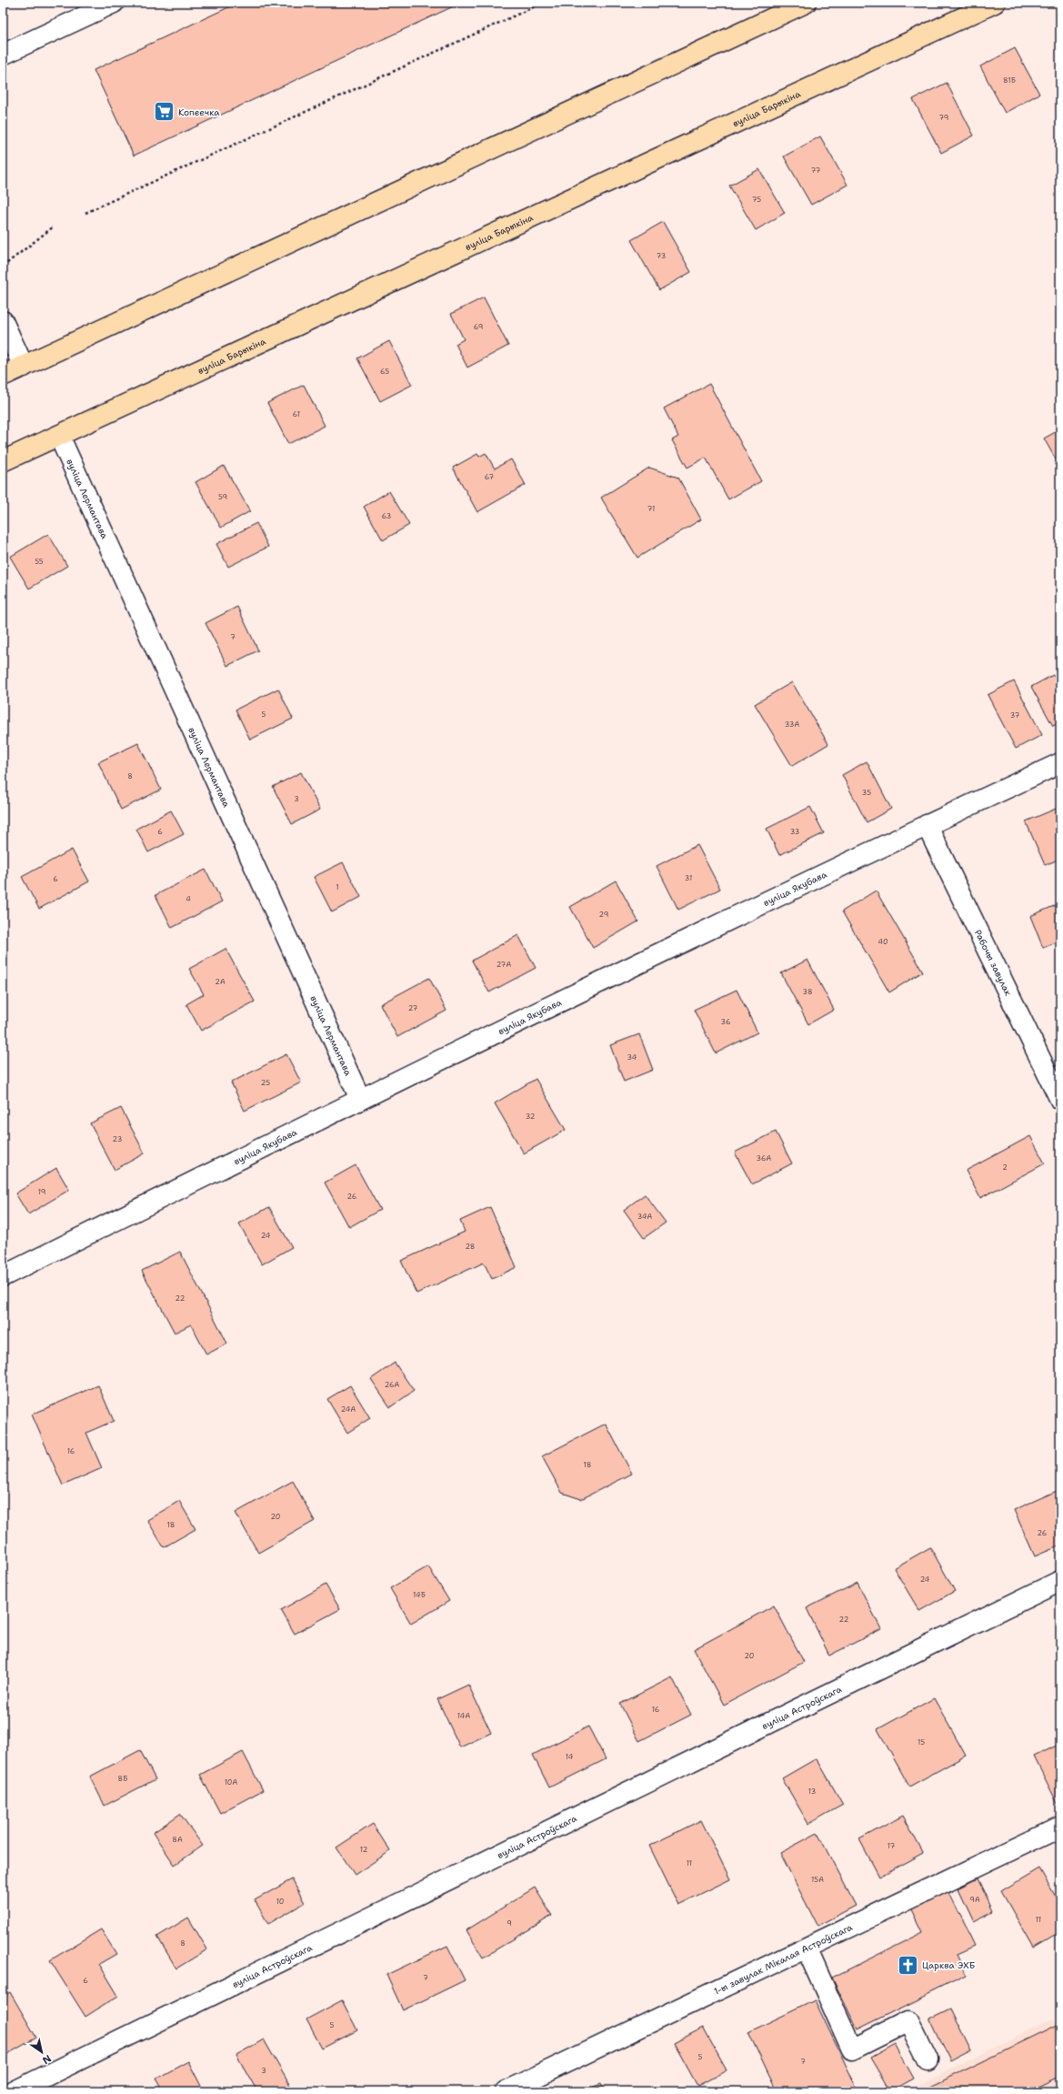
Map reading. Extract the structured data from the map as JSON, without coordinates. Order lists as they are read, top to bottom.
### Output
{
  "streets": {
    "main road": ["вуліца Барыкіна"],
    "street": [
      "вуліца Лермантава",
      "вуліца Якубава",
      "Рабочы завулак",
      "вуліца Астроўскага",
      "1-ы завулак Мікалая Астроўскага"
    ]
  },
  "crossings": [
    ["вуліца Барыкіна", "вуліца Лермантава"],
    ["вуліца Лермантава", "вуліца Якубава"],
    ["вуліца Якубава", "Рабочы завулак"]
  ],
  "places": {
    "supermarket": ["Копеечка"],
    "church": ["Царква ЭХБ"]
  },
  "house_numbers": [
    "81Б",
    "79",
    "77",
    "75",
    "73",
    "69",
    "65",
    "61",
    "67",
    "59",
    "71",
    "63",
    "55",
    "7",
    "5",
    "37",
    "33А",
    "8",
    "35",
    "3",
    "6",
    "33",
    "31",
    "6",
    "1",
    "4",
    "29",
    "40",
    "27А",
    "2А",
    "38",
    "27",
    "36",
    "34",
    "25",
    "32",
    "23",
    "36А",
    "2",
    "19",
    "26",
    "34А",
    "24",
    "28",
    "22",
    "26А",
    "24А",
    "16",
    "18",
    "20",
    "18",
    "26",
    "24",
    "14Б",
    "22",
    "20",
    "16",
    "14А",
    "15",
    "14",
    "8Б",
    "10А",
    "13",
    "8А",
    "17",
    "12",
    "11",
    "15А",
    "9А",
    "10",
    "11",
    "9",
    "8",
    "7",
    "6",
    "5",
    "5",
    "7",
    "3"
  ],
  "north": "bottom right"
}
